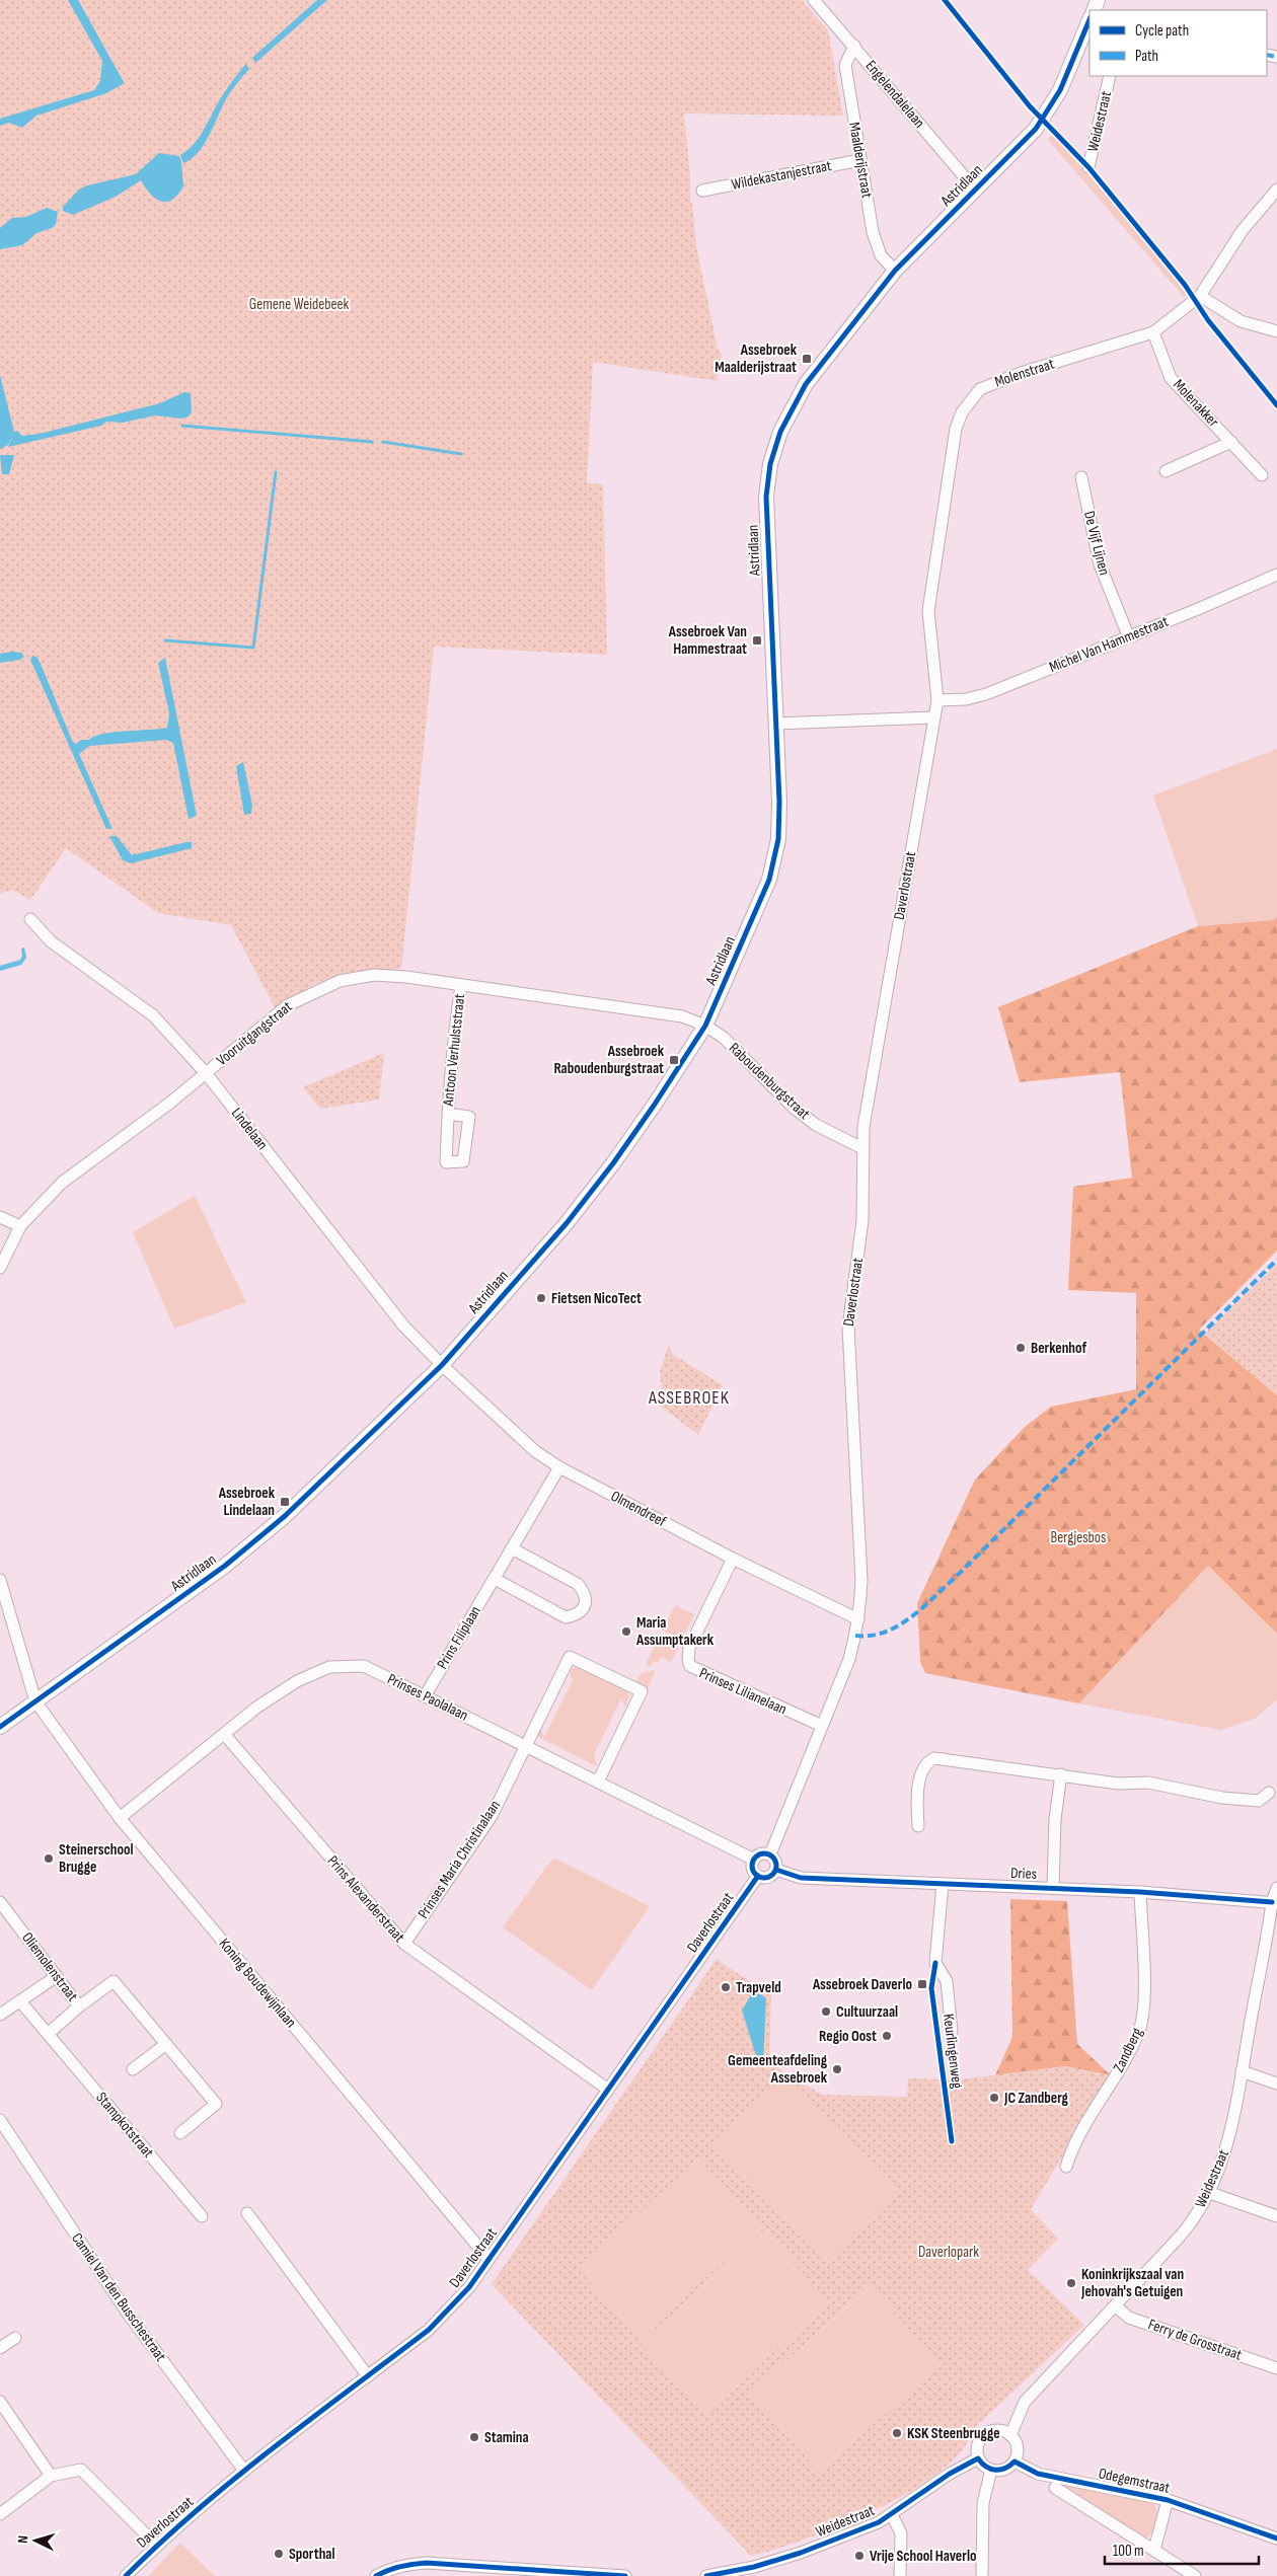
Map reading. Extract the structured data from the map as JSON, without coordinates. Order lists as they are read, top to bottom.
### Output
{
  "streets": {
    "main road": ["Astridlaan"],
    "street": [
      "Engelendalelaan",
      "Weidestraat",
      "Maalderijstraat",
      "Wildekastanjestraat",
      "Molenstraat",
      "Molenakker",
      "De Vijf Lijnen",
      "Michel Van Hammestraat",
      "Daverlostraat",
      "Vooruitgangstraat",
      "Antoon Verhulststraat",
      "Raboudenburgstraat",
      "Lindelaan",
      "Olmendreef",
      "Prins Filiplaan",
      "Prinses Lilianelaan",
      "Prinses Paolalaan",
      "Prinses Maria Christinalaan",
      "Dries",
      "Prins Alexanderstraat",
      "Oliemolenstraat",
      "Koning Boudewijnlaan",
      "Zandberg",
      "Keurlingenweg",
      "Stampkotstraat",
      "Camiel Van den Busschestraat",
      "Ferry de Grosstraat",
      "Odegemstraat"
    ]
  },
  "crossings": [
    ["Engelendalelaan", "Maalderijstraat"],
    ["Engelendalelaan", "Astridlaan"],
    ["Weidestraat", "Dries"],
    ["Weidestraat", "Ferry de Grosstraat"],
    ["Weidestraat", "Odegemstraat"],
    ["Maalderijstraat", "Wildekastanjestraat"],
    ["Maalderijstraat", "Astridlaan"],
    ["Astridlaan", "Vooruitgangstraat"],
    ["Astridlaan", "Raboudenburgstraat"],
    ["Astridlaan", "Lindelaan"],
    ["Astridlaan", "Olmendreef"],
    ["Astridlaan", "Koning Boudewijnlaan"],
    ["Molenstraat", "Molenakker"],
    ["Molenstraat", "Michel Van Hammestraat"],
    ["Molenstraat", "Daverlostraat"],
    ["De Vijf Lijnen", "Michel Van Hammestraat"],
    ["Daverlostraat", "Raboudenburgstraat"],
    ["Daverlostraat", "Olmendreef"],
    ["Daverlostraat", "Prinses Lilianelaan"],
    ["Daverlostraat", "Prinses Paolalaan"],
    ["Daverlostraat", "Dries"],
    ["Daverlostraat", "Prins Alexanderstraat"],
    ["Daverlostraat", "Koning Boudewijnlaan"],
    ["Daverlostraat", "Camiel Van den Busschestraat"],
    ["Vooruitgangstraat", "Antoon Verhulststraat"],
    ["Vooruitgangstraat", "Raboudenburgstraat"],
    ["Vooruitgangstraat", "Lindelaan"],
    ["Lindelaan", "Olmendreef"],
    ["Olmendreef", "Prins Filiplaan"],
    ["Olmendreef", "Prinses Lilianelaan"],
    ["Prins Filiplaan", "Prinses Paolalaan"],
    ["Prinses Paolalaan", "Prinses Maria Christinalaan"],
    ["Prinses Paolalaan", "Dries"],
    ["Prinses Paolalaan", "Prins Alexanderstraat"],
    ["Prinses Paolalaan", "Koning Boudewijnlaan"],
    ["Prinses Maria Christinalaan", "Prins Alexanderstraat"],
    ["Dries", "Zandberg"],
    ["Dries", "Keurlingenweg"]
  ],
  "districts": ["ASSEBROEK"],
  "parks": ["Gemene Weidebeek", "Bergjesbos", "Daverlopark"],
  "places": {
    "transit": [
      "Assebroek Maalderijstraat",
      "Assebroek Van Hammestraat",
      "Assebroek Raboudenburgstraat",
      "Assebroek Lindelaan",
      "Assebroek Daverlo"
    ],
    "other": [
      "Fietsen NicoTect",
      "Berkenhof",
      "Maria Assumptakerk",
      "Steinerschool Brugge",
      "Trapveld",
      "Cultuurzaal",
      "Regio Oost",
      "Gemeenteafdeling Assebroek",
      "JC Zandberg",
      "Koninkrijkszaal van Jehovah's Getuigen",
      "KSK Steenbrugge",
      "Stamina",
      "Sporthal",
      "Vrije School Haverlo"
    ]
  },
  "legend": ["Cycle path", "Path"],
  "scale_bar": "100 m",
  "north": "left"
}
